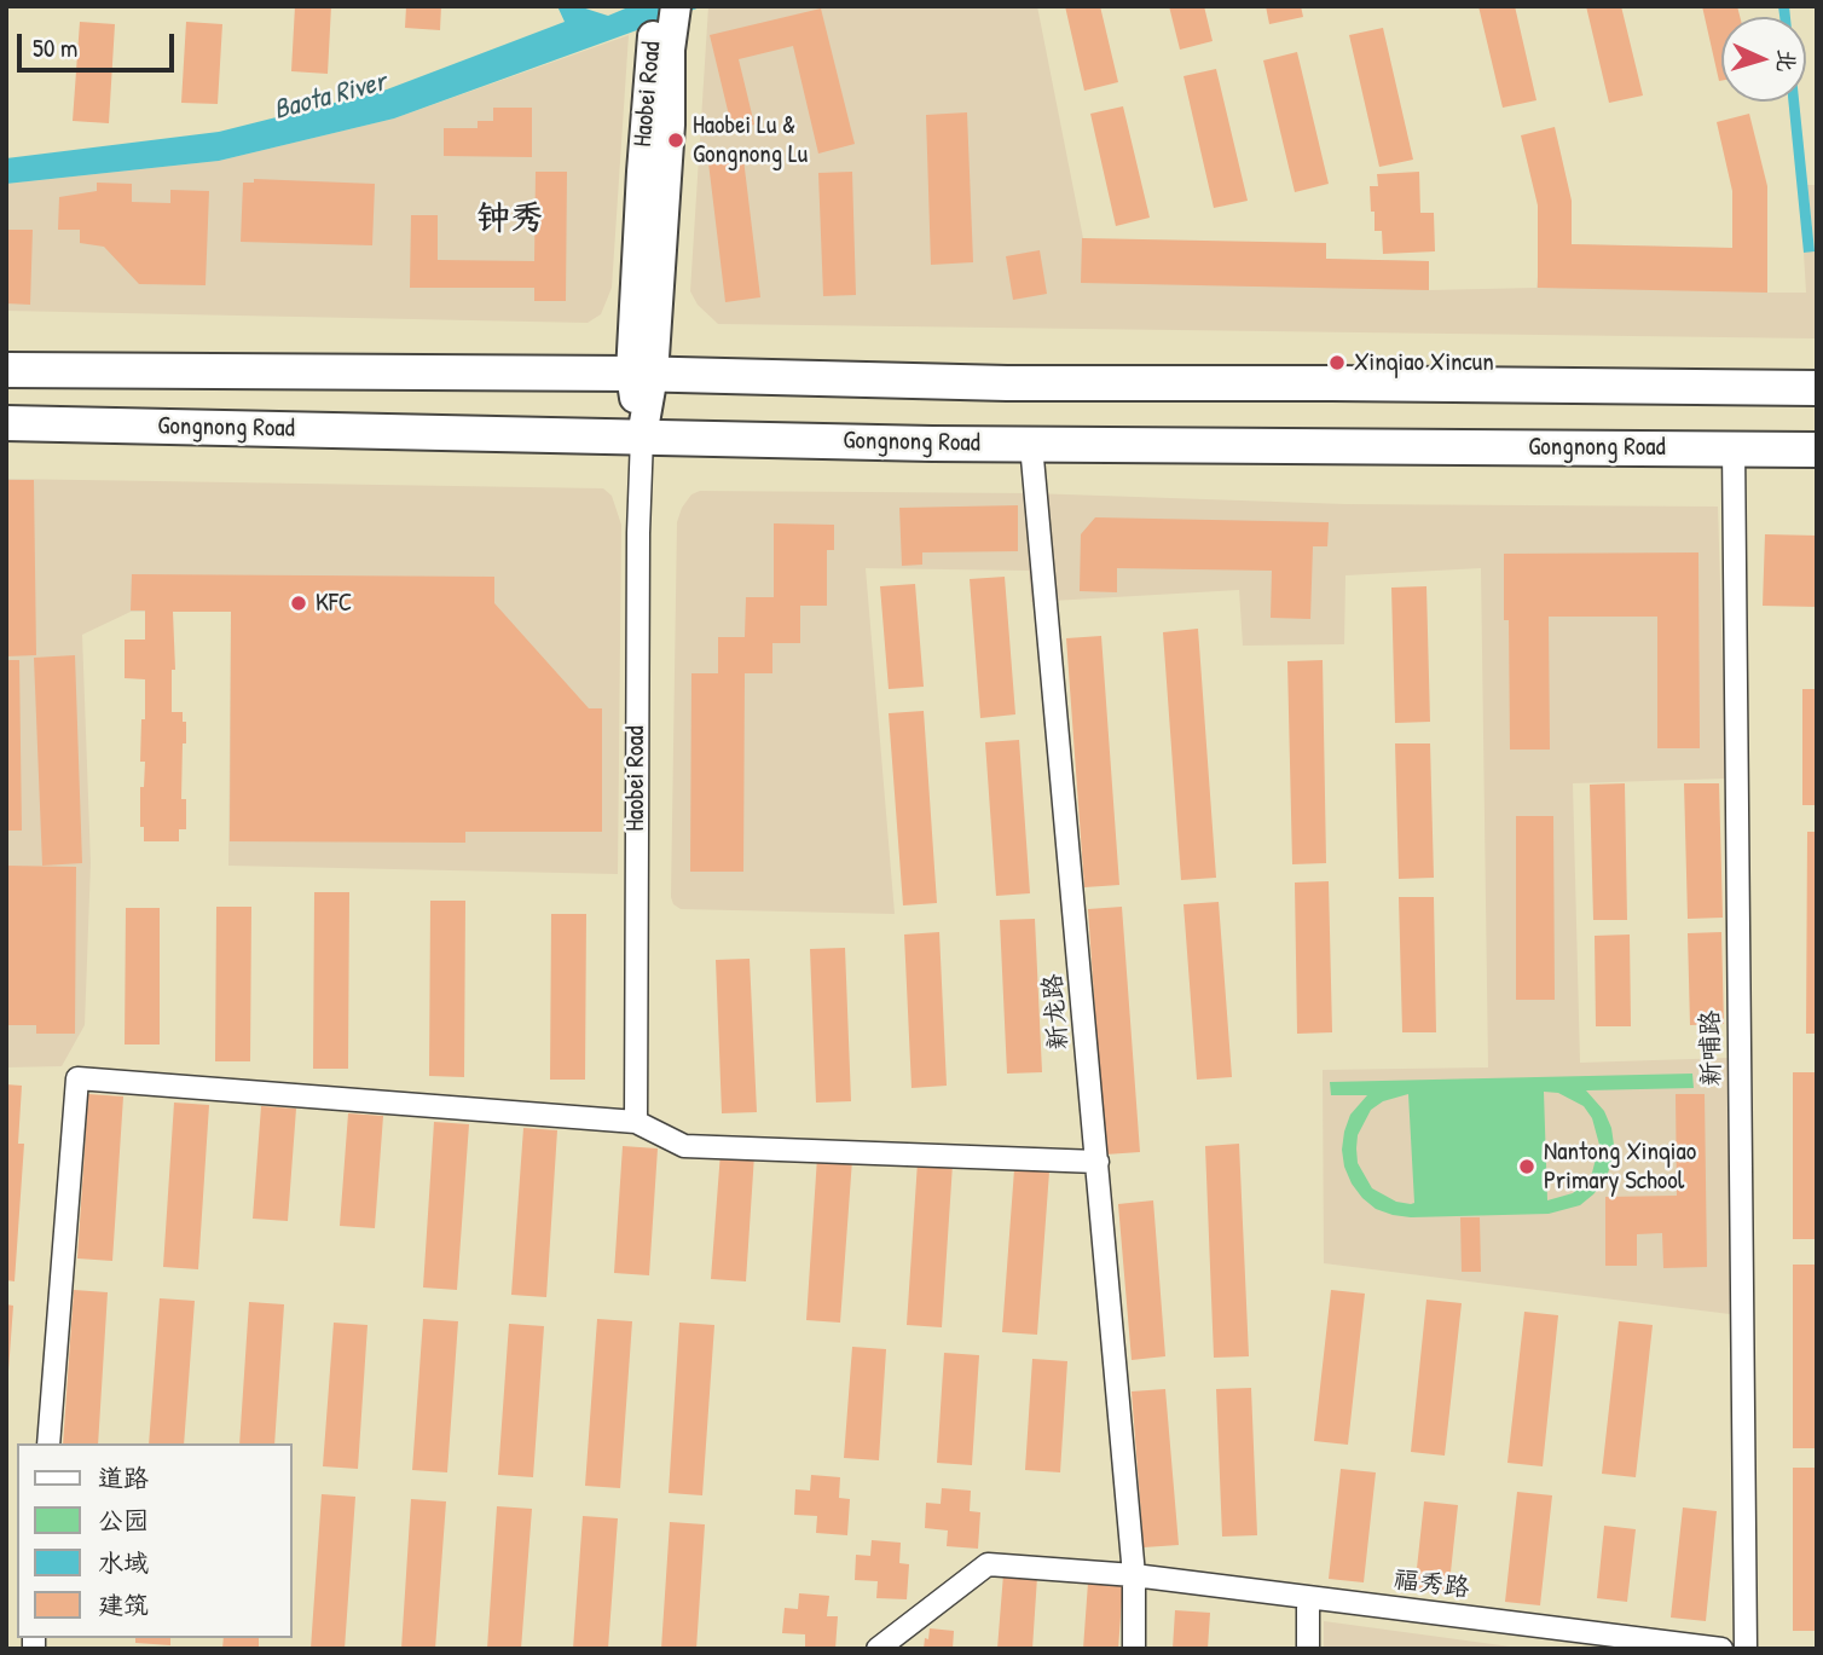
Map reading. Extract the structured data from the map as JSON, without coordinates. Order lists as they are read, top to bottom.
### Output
{
  "streets": {
    "main road": ["Gongnong Road"],
    "street": [
      "Haobei Road",
      "新龙路",
      "新哺路",
      "福秀路"
    ]
  },
  "crossings": [
    ["Haobei Road", "Gongnong Road"],
    ["Gongnong Road", "新龙路"],
    ["Gongnong Road", "新哺路"],
    ["新龙路", "福秀路"]
  ],
  "districts": ["钟秀"],
  "water": ["Baota River"],
  "places": [
    "Haobei Lu & Gongnong Lu",
    "Xinqiao Xincun",
    "KFC",
    "Nantong Xinqiao Primary School"
  ],
  "legend": [
    "道路",
    "公园",
    "水域",
    "建筑"
  ],
  "scale_bar": "50 m",
  "north": "right"
}
